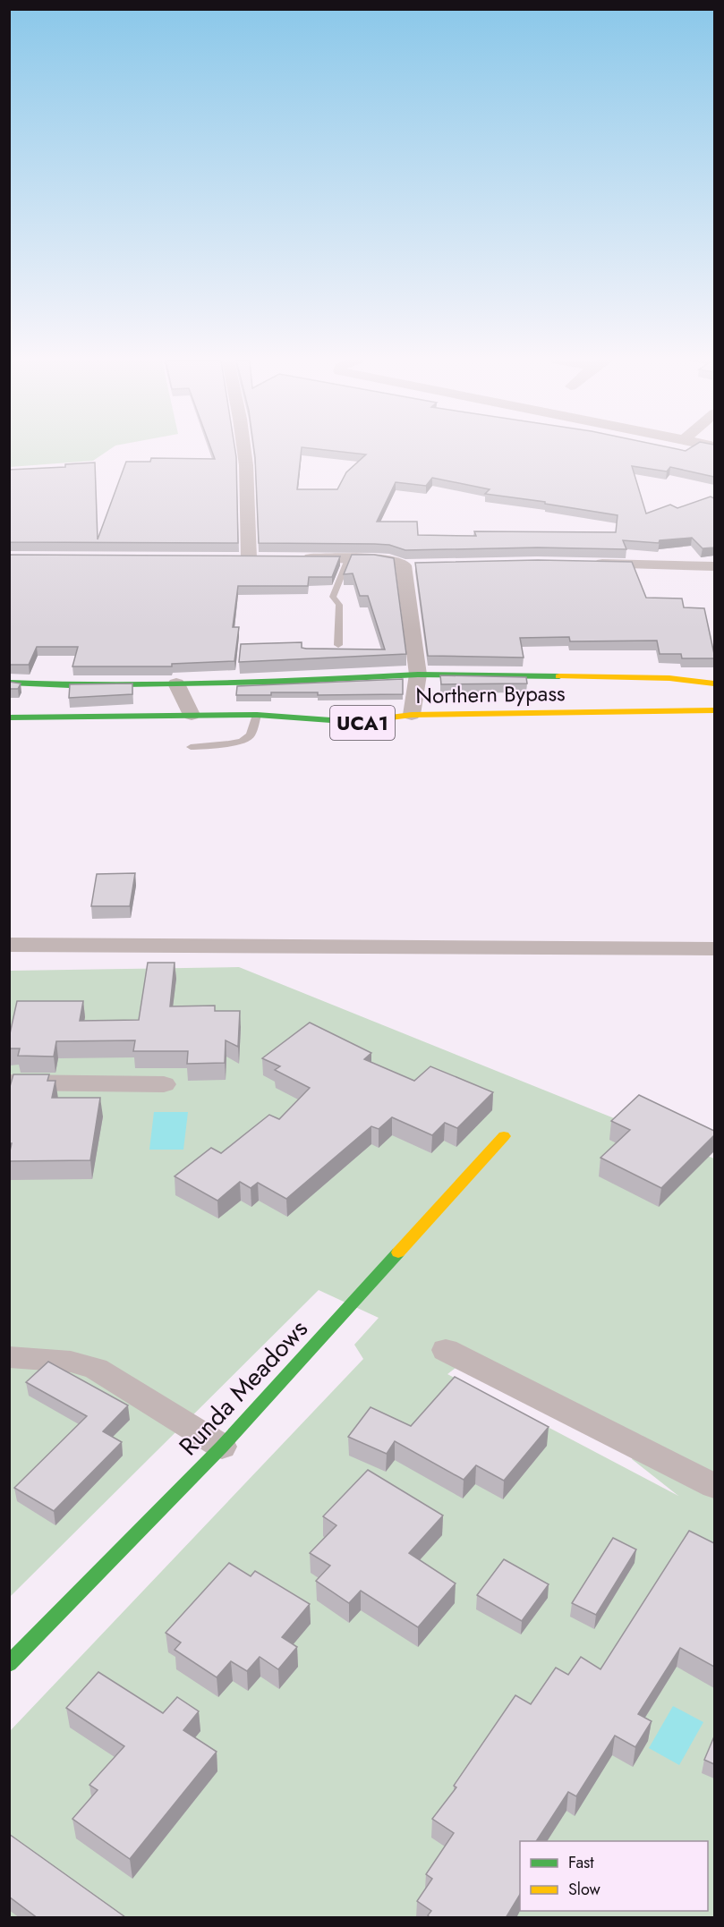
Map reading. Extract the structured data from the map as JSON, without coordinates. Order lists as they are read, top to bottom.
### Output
{
  "streets": {
    "street": ["Northern Bypass", "UCA1", "Runda Meadows"]
  },
  "legend": ["Fast", "Slow"]
}
